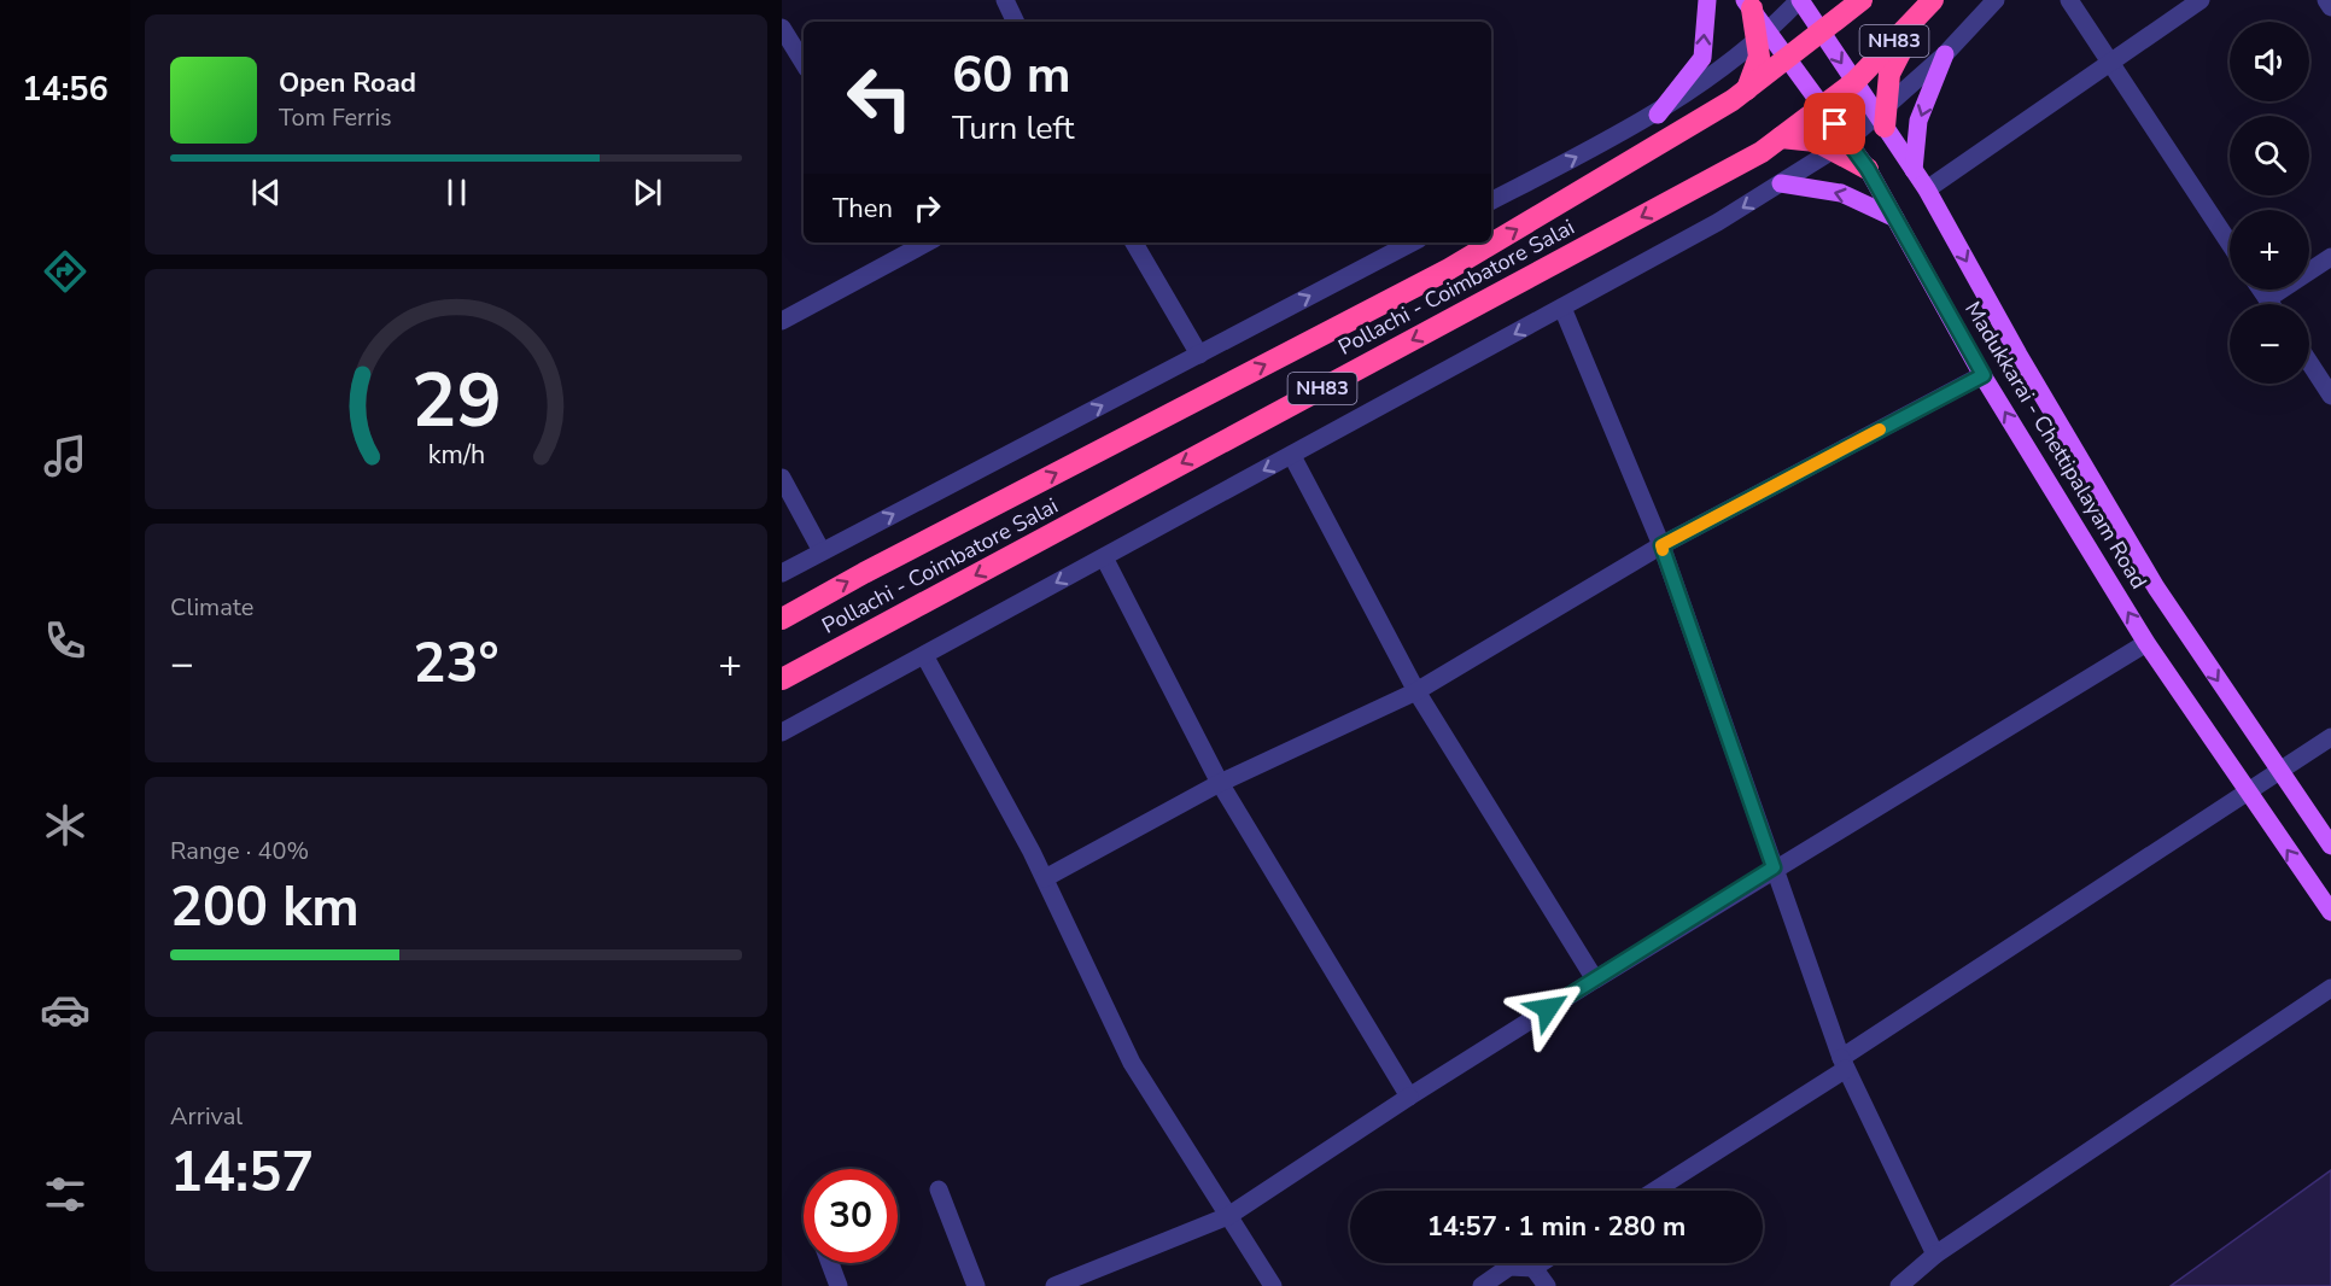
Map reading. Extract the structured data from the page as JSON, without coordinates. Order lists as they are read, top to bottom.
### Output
{
  "streets": {
    "highway": ["NH83", "Pollachi - Coimbatore Salai"],
    "main road": ["Madukkarai - Chettipalayam Road"]
  },
  "crossings": [
    ["Pollachi - Coimbatore Salai", "Madukkarai - Chettipalayam Road"]
  ],
  "page": {
    "tabs": "14:56",
    "map_buttons": ["+", "−"],
    "turn": ["60 m", "Turn left"],
    "song": ["Open Road", "Tom Ferris"],
    "then": "Then",
    "tile": [
      "Climate",
      ["Range · 40%", "200 km"],
      ["Arrival", "14:57"]
    ],
    "heat": ["−", "23°", "+"],
    "limit": "30",
    "trip": "14:57 · 1 min · 280 m",
    "gauge": ["29", "km/h"]
  }
}
